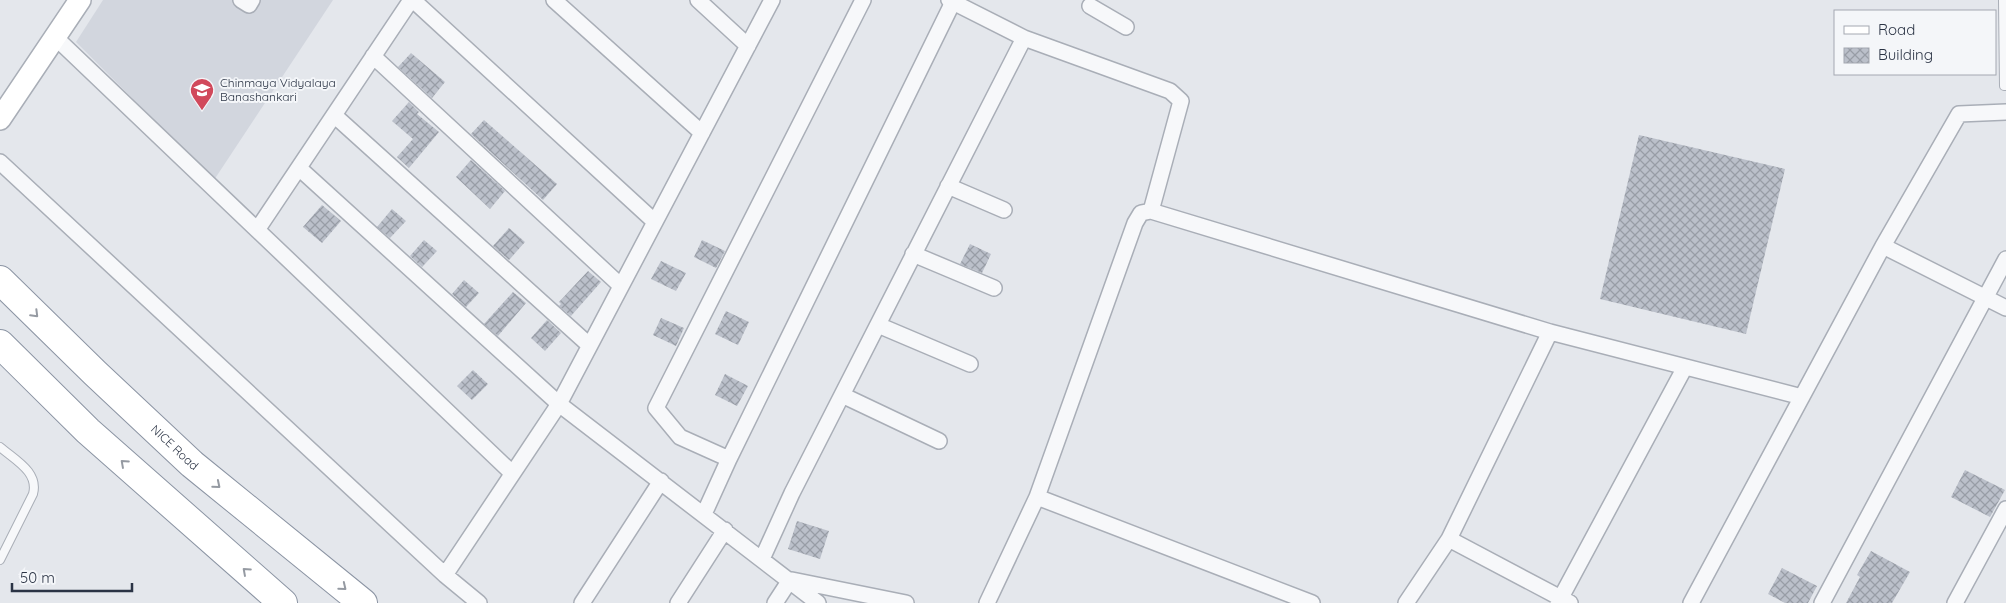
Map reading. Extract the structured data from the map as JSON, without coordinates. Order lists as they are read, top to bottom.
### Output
{
  "streets": {
    "highway": ["NICE Road"]
  },
  "places": {
    "school or university": ["Chinmaya Vidyalaya Banashankari"]
  },
  "legend": ["Road", "Building"],
  "scale_bar": "50 m"
}
